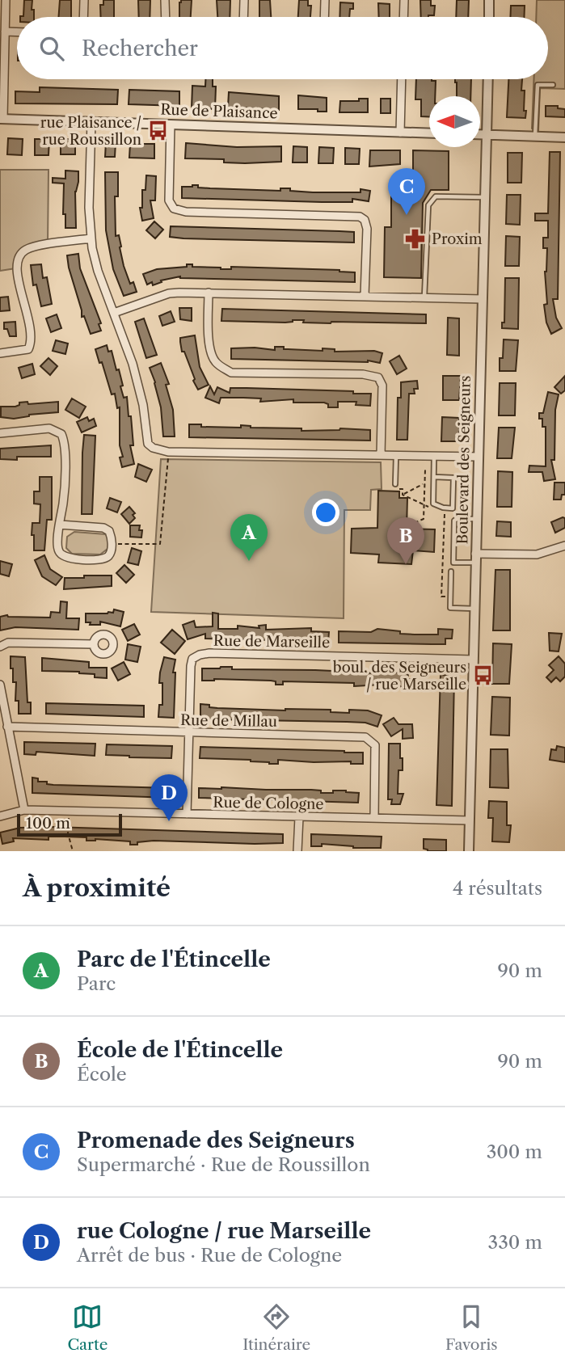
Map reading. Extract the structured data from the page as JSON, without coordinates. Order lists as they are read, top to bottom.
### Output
{
  "streets": {
    "street": [
      "Rue de Plaisance",
      "Boulevard des Seigneurs",
      "Rue de Marseille",
      "Rue de Millau",
      "Rue de Cologne"
    ]
  },
  "crossings": [
    ["Boulevard des Seigneurs", "Rue de Marseille"],
    ["Boulevard des Seigneurs", "Rue de Cologne"],
    ["Rue de Marseille", "Rue de Millau"],
    ["Rue de Marseille", "Rue de Cologne"],
    ["Rue de Millau", "Rue de Cologne"]
  ],
  "places": {
    "bus stop": ["rue Plaisance / rue Roussillon", "boul. des Seigneurs / rue Marseille"],
    "pharmacy": ["Proxim"]
  },
  "scale_bar": "100 m",
  "north": "left",
  "page": {
    "search": "Rechercher",
    "pins": [
      "C",
      "A",
      "B",
      "D"
    ],
    "scale": "100 m",
    "heading": ["À proximité", "4 résultats"],
    "list": [
      {
        "mark": "A",
        "name": "Parc de l'Étincelle",
        "note": "Parc",
        "value": "90 m"
      },
      {
        "mark": "B",
        "name": "École de l'Étincelle",
        "note": "École",
        "value": "90 m"
      },
      {
        "mark": "C",
        "name": "Promenade des Seigneurs",
        "note": "Supermarché · Rue de Roussillon",
        "value": "300 m"
      },
      {
        "mark": "D",
        "name": "rue Cologne / rue Marseille",
        "note": "Arrêt de bus · Rue de Cologne",
        "value": "330 m"
      }
    ],
    "nav": ["Carte", "Itinéraire", "Favoris"]
  }
}
